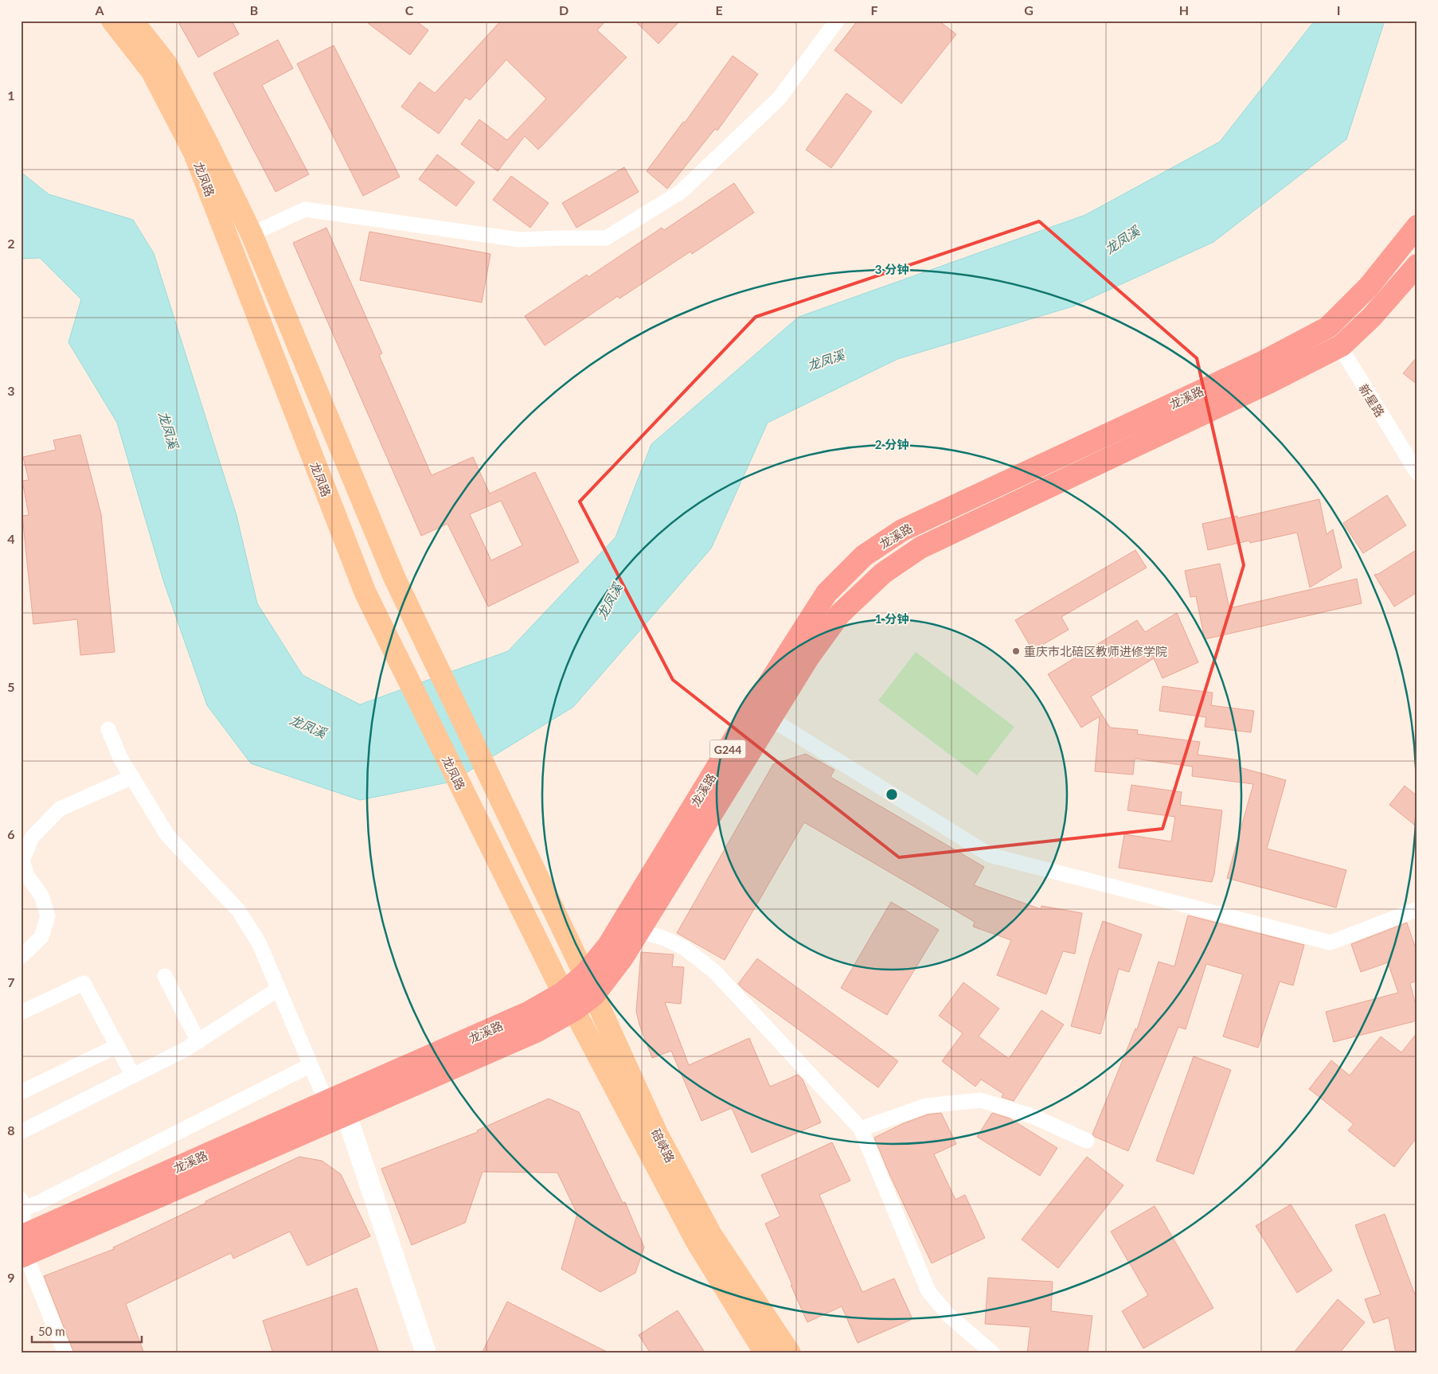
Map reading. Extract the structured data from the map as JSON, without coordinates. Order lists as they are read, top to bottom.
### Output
{
  "streets": {
    "highway": ["龙溪路", "G244"],
    "main road": ["龙凤路", "碚峡路"],
    "street": ["新星路"]
  },
  "crossings": [
    ["龙凤路", "碚峡路"],
    ["龙溪路", "新星路"],
    ["龙溪路", "碚峡路"]
  ],
  "water": ["龙凤溪"],
  "places": ["重庆市北碚区教师进修学院"],
  "scale_bar": "50 m",
  "grid": {
    "columns": [
      "A",
      "B",
      "C",
      "D",
      "E",
      "F",
      "G",
      "H",
      "I"
    ],
    "rows": [
      "1",
      "2",
      "3",
      "4",
      "5",
      "6",
      "7",
      "8",
      "9"
    ]
  },
  "rings": ["3 分钟", "2 分钟", "1 分钟"]
}
